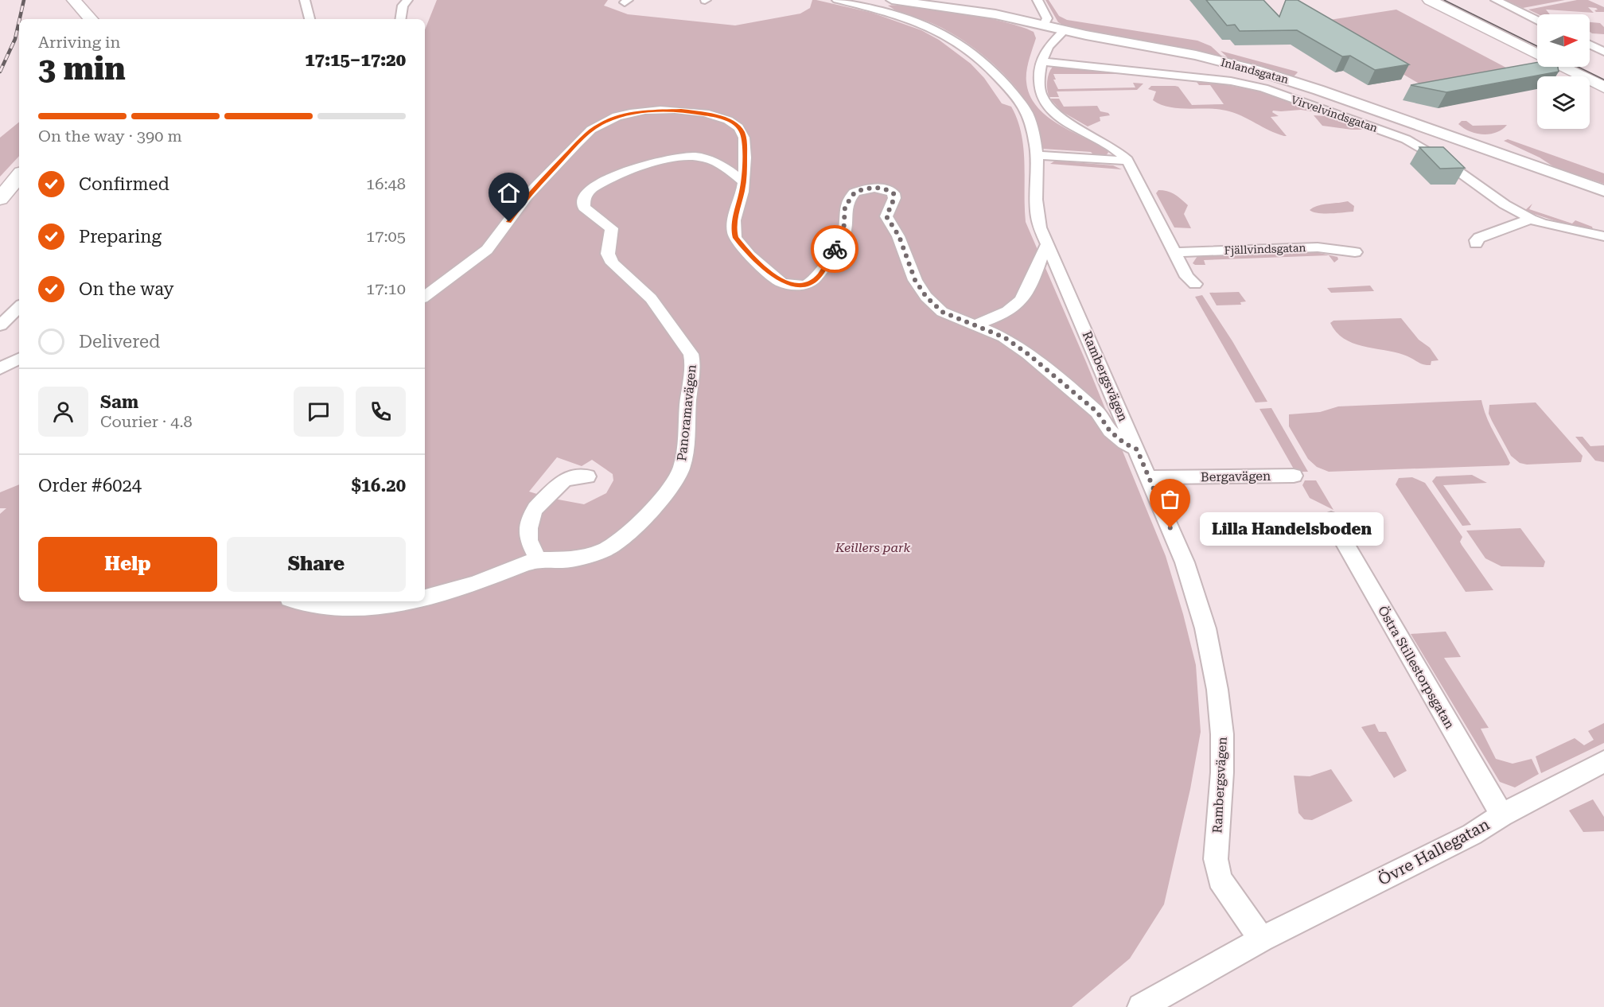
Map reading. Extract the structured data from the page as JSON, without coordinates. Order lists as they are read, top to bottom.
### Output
{
  "streets": {
    "street": [
      "Inlandsgatan",
      "Virvelvindsgatan",
      "Fjällvindsgatan",
      "Rambergsvägen",
      "Panoramavägen",
      "Bergavägen",
      "Östra Stillestorpsgatan",
      "Övre Hallegatan"
    ]
  },
  "crossings": [
    ["Rambergsvägen", "Bergavägen"],
    ["Rambergsvägen", "Övre Hallegatan"],
    ["Östra Stillestorpsgatan", "Övre Hallegatan"]
  ],
  "parks": ["Keillers park"],
  "places": ["Lilla Handelsboden"],
  "north": "right",
  "page": {
    "heading": ["3 min", "Arriving in", "17:15–17:20"],
    "panel": [
      "Sam",
      "Courier · 4.8",
      "Order #6024",
      "$16.20"
    ],
    "bar": "On the way · 390 m",
    "list": [
      ["Confirmed", "16:48"],
      ["Preparing", "17:05"],
      ["On the way", "17:10"],
      "Delivered"
    ],
    "bubble": "Lilla Handelsboden",
    "buttons": ["Help", "Share"]
  }
}
